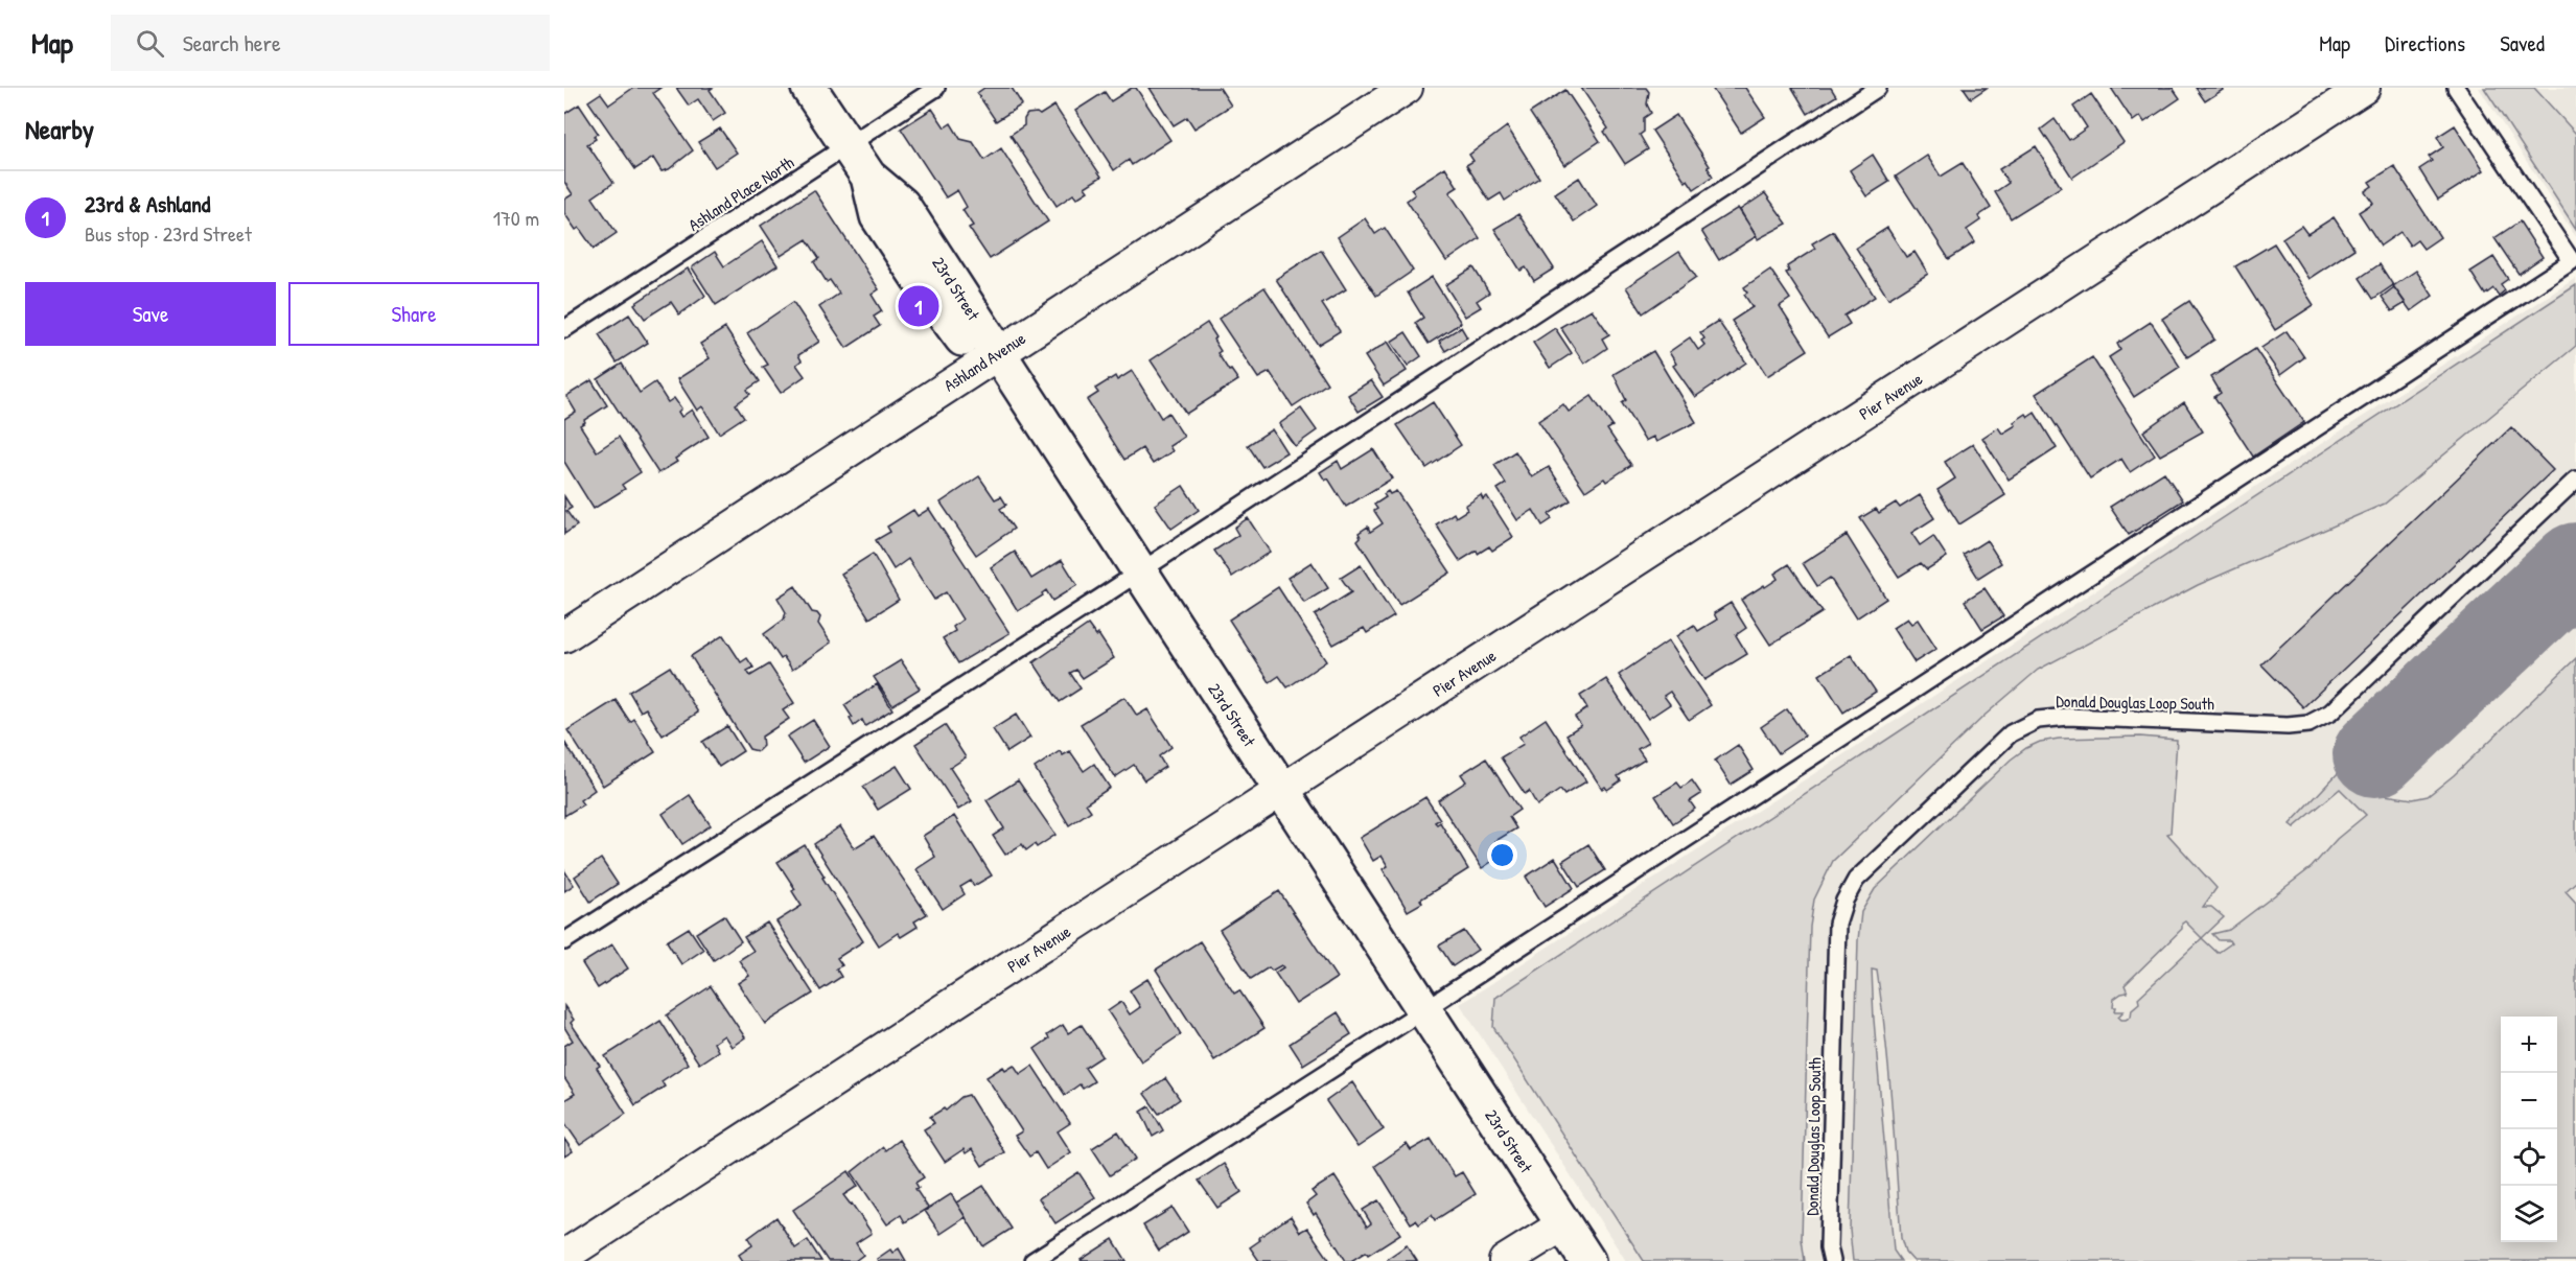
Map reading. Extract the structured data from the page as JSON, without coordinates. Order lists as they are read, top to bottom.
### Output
{
  "streets": {
    "street": ["23rd Street", "Ashland Avenue", "Pier Avenue"],
    "lane": ["Ashland Place North", "Donald Douglas Loop South"]
  },
  "crossings": [
    ["Ashland Place North", "23rd Street"],
    ["23rd Street", "Ashland Avenue"],
    ["23rd Street", "Pier Avenue"]
  ],
  "page": {
    "header": "Map",
    "search": "Search here",
    "nav": ["Map", "Directions", "Saved"],
    "heading": "Nearby",
    "list": [
      {
        "mark": "1",
        "name": "23rd & Ashland",
        "note": "Bus stop · 23rd Street",
        "value": "170 m"
      }
    ],
    "buttons": ["Save", "Share"],
    "pins": "1",
    "map_buttons": ["+", "−"]
  }
}
